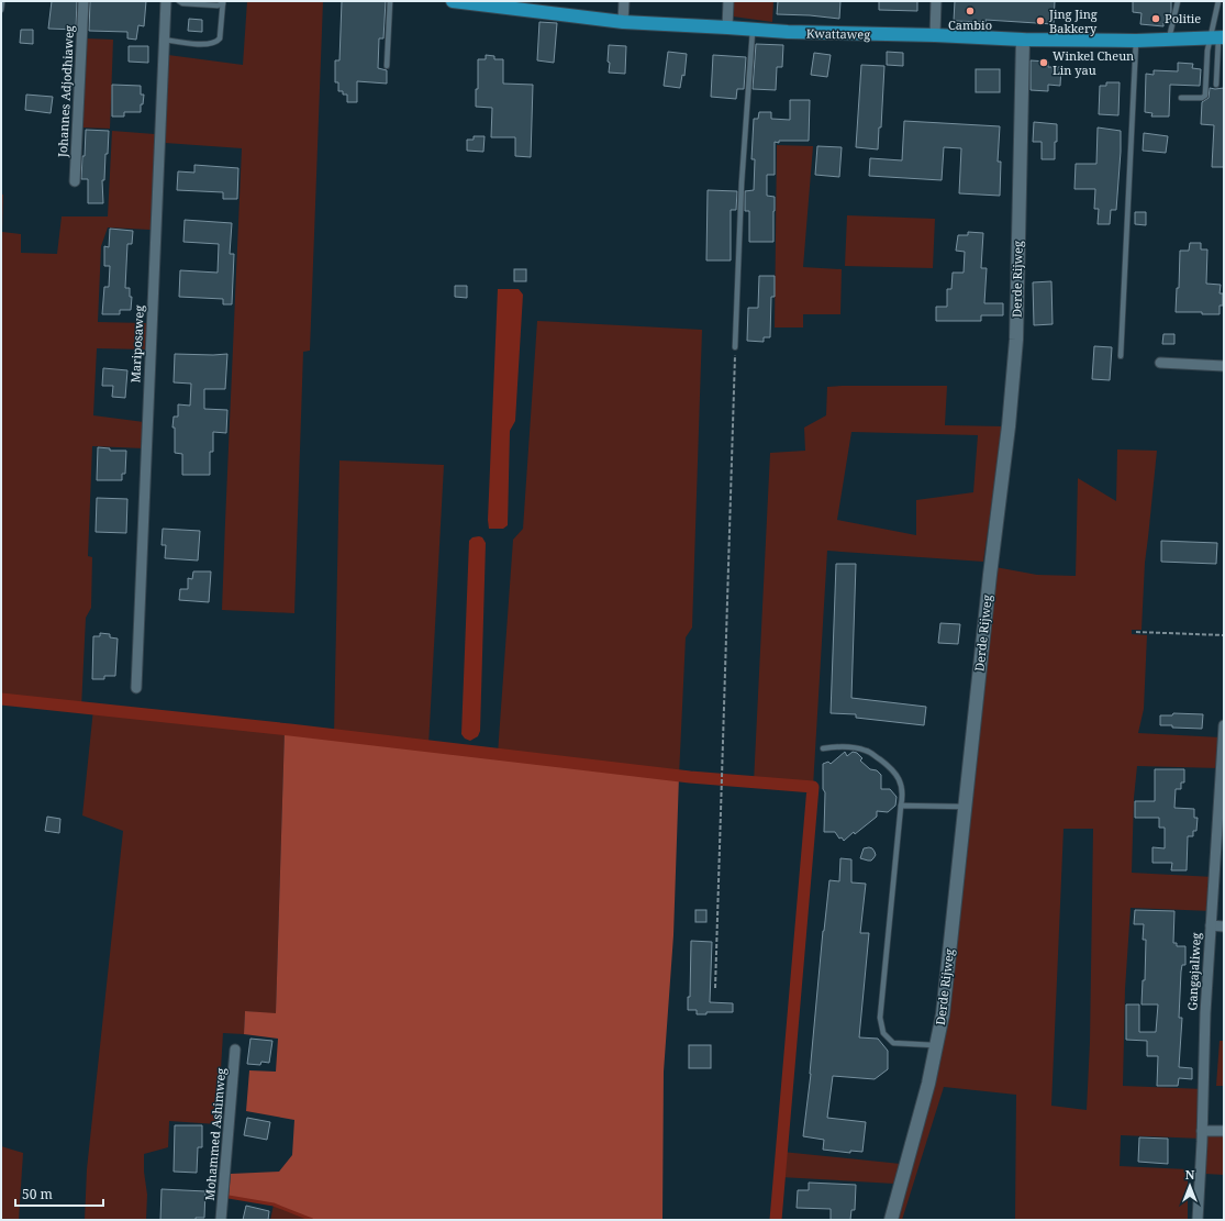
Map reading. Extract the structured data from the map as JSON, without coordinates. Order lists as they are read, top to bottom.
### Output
{
  "streets": {
    "main road": ["Kwattaweg"],
    "street": [
      "Johannes Adjodhiaweg",
      "Derde Rijweg",
      "Mariposaweg",
      "Gangajaliweg",
      "Mohammed Ashimweg"
    ]
  },
  "crossings": [
    ["Kwattaweg", "Derde Rijweg"]
  ],
  "places": [
    "Cambio",
    "Politie",
    "Jing Jing Bakkery",
    "Winkel Cheun Lin yau"
  ],
  "scale_bar": "50 m",
  "north": "top"
}
